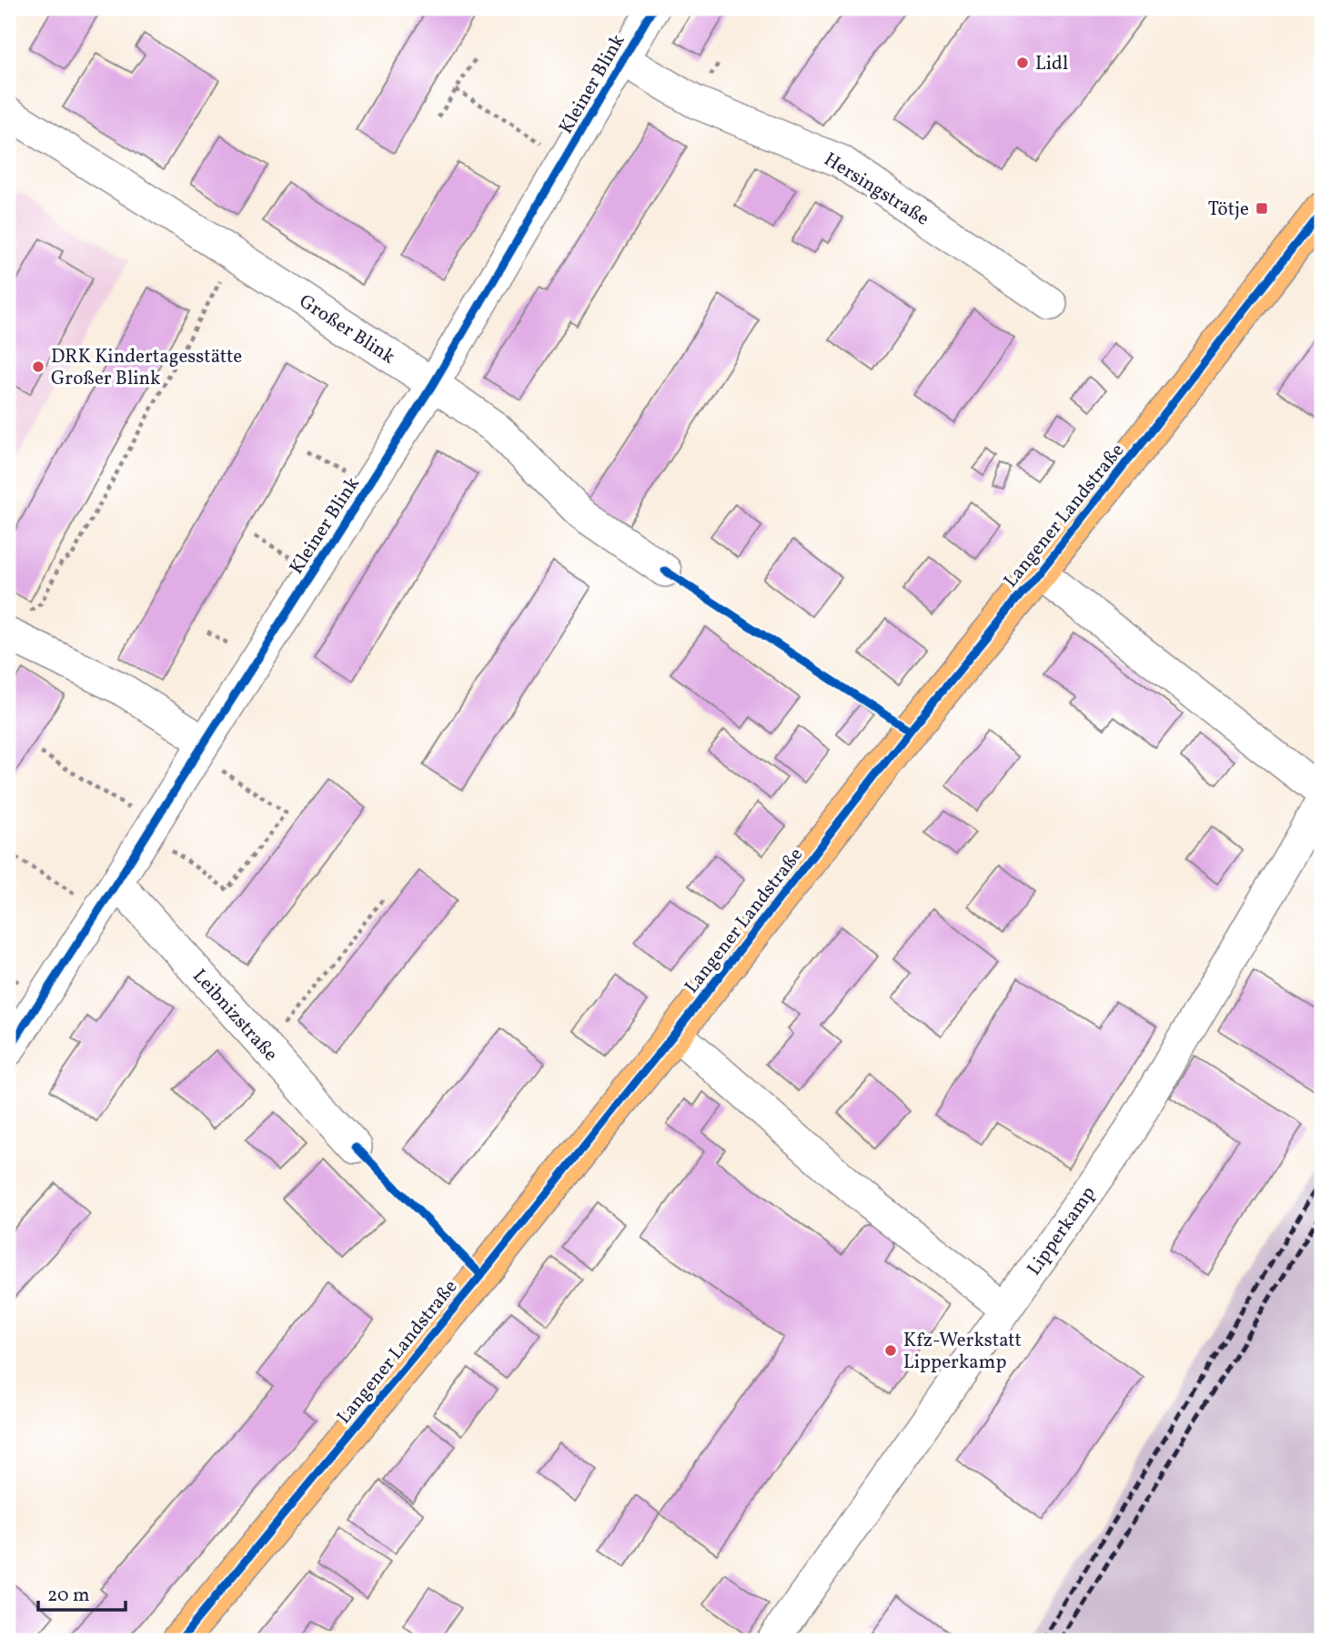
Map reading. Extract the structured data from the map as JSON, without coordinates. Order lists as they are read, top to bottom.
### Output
{
  "streets": {
    "main road": ["Langener Landstraße"],
    "street": [
      "Kleiner Blink",
      "Hersingstraße",
      "Großer Blink",
      "Leibnizstraße",
      "Lipperkamp"
    ]
  },
  "crossings": [
    ["Kleiner Blink", "Hersingstraße"],
    ["Kleiner Blink", "Großer Blink"],
    ["Kleiner Blink", "Leibnizstraße"]
  ],
  "places": {
    "other": ["Lidl", "DRK Kindertagesstätte Großer Blink", "Kfz-Werkstatt Lipperkamp"],
    "transit": ["Tötje"]
  },
  "scale_bar": "20 m"
}
